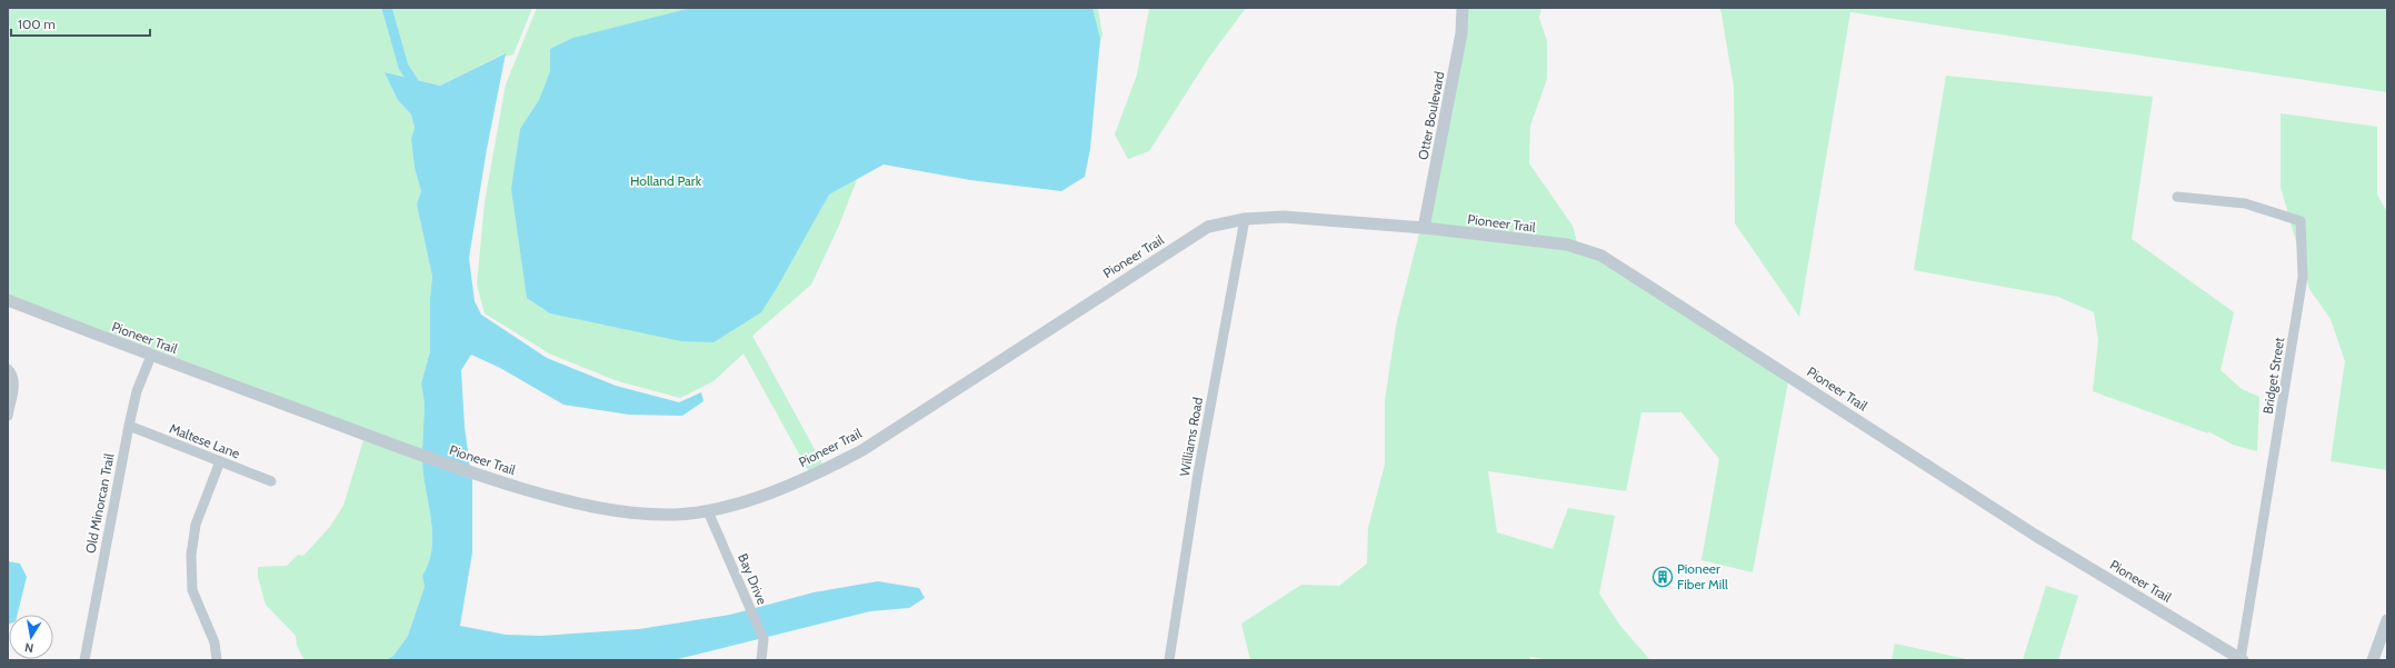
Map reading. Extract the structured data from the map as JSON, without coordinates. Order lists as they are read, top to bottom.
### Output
{
  "streets": {
    "street": [
      "Otter Boulevard",
      "Pioneer Trail",
      "Bridget Street",
      "Williams Road",
      "Maltese Lane",
      "Old Minorcan Trail",
      "Bay Drive"
    ]
  },
  "crossings": [
    ["Otter Boulevard", "Pioneer Trail"],
    ["Pioneer Trail", "Bridget Street"],
    ["Pioneer Trail", "Williams Road"],
    ["Pioneer Trail", "Old Minorcan Trail"],
    ["Pioneer Trail", "Bay Drive"],
    ["Maltese Lane", "Old Minorcan Trail"]
  ],
  "parks": ["Holland Park"],
  "places": {
    "building": ["Pioneer Fiber Mill"]
  },
  "scale_bar": "100 m",
  "north": "bottom"
}
